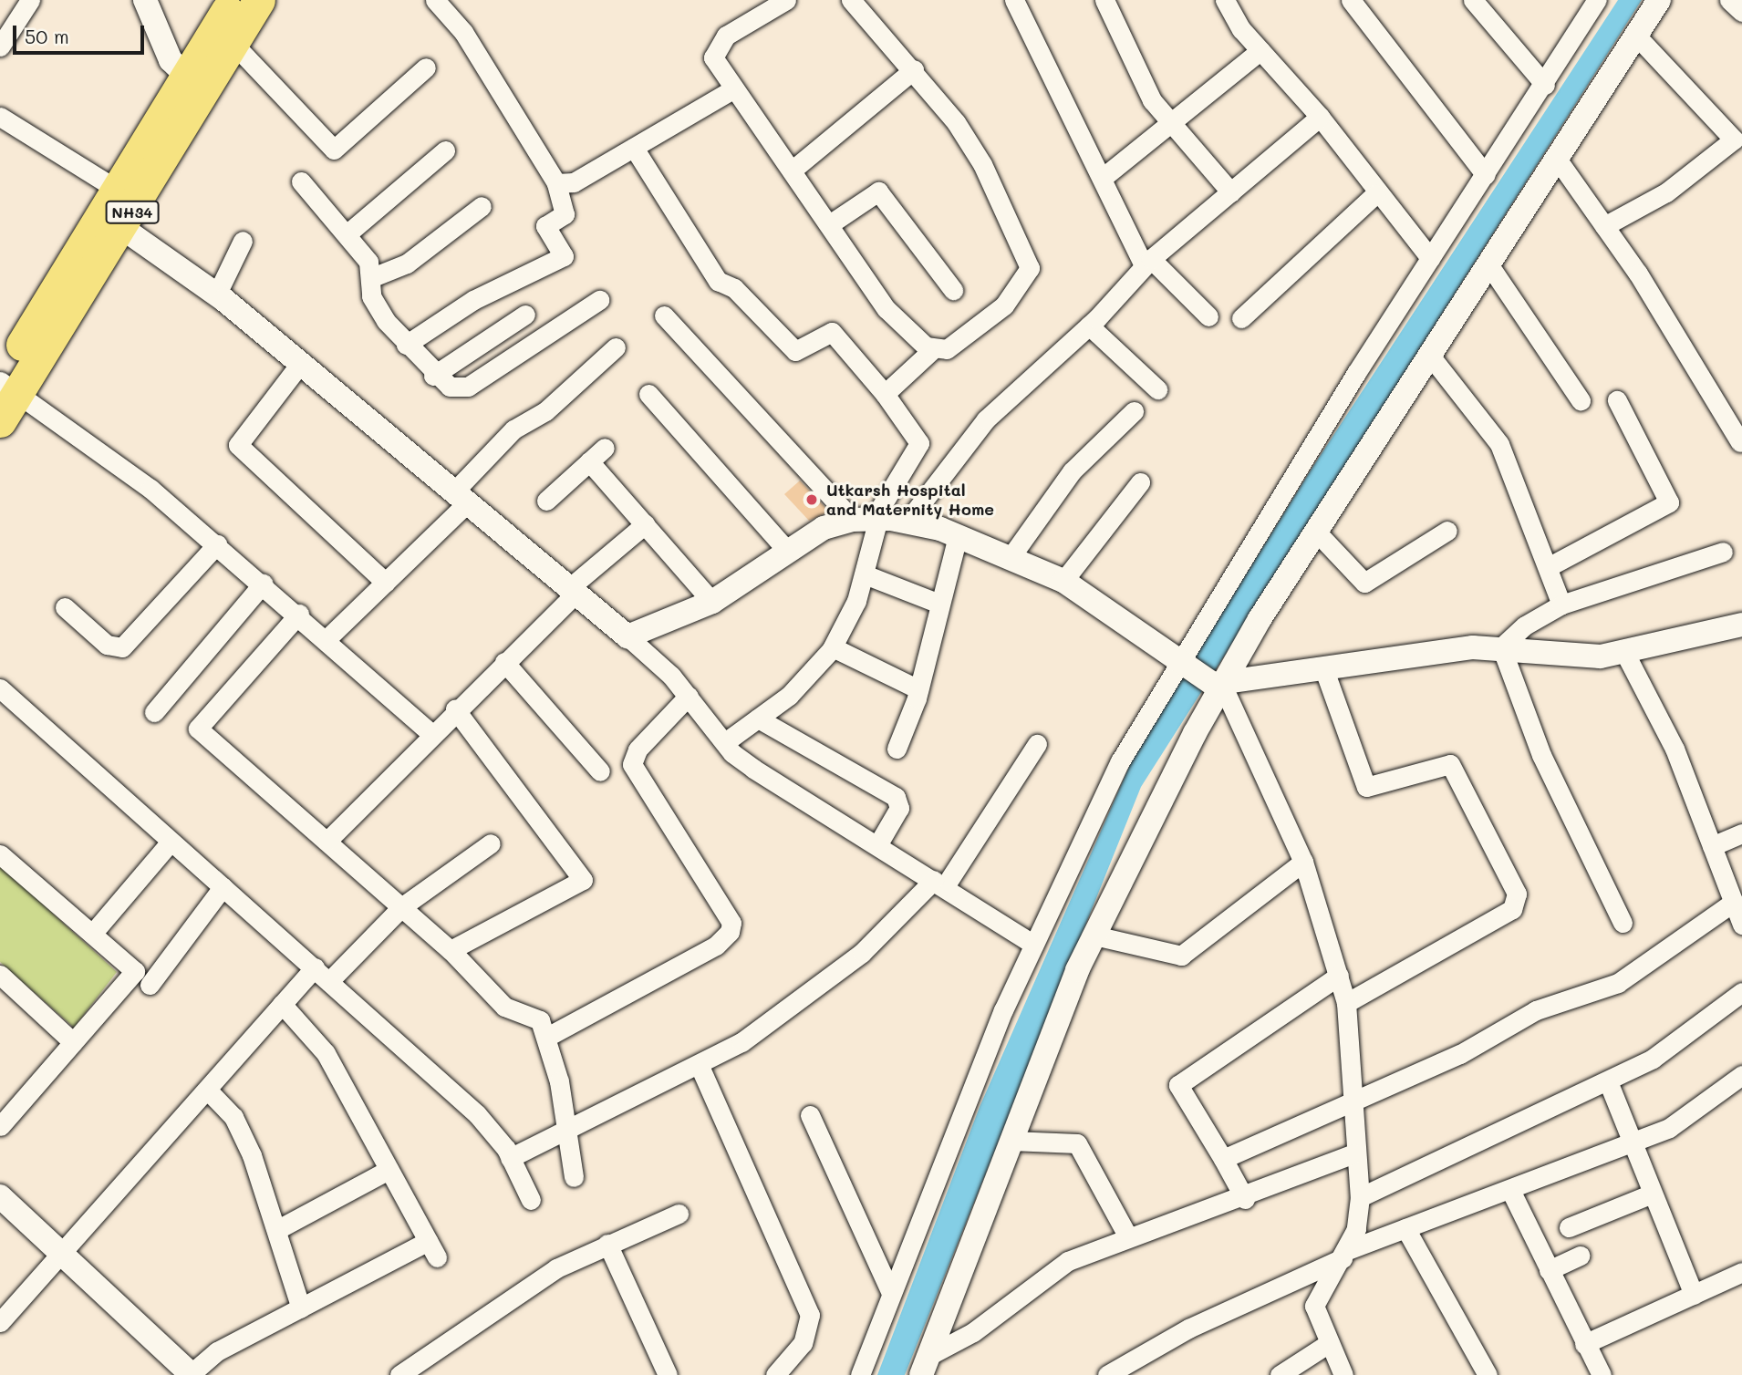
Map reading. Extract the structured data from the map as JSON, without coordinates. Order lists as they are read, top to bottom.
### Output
{
  "streets": {
    "highway": ["NH34"]
  },
  "places": ["Utkarsh Hospital and Maternity Home"],
  "scale_bar": "50 m"
}
